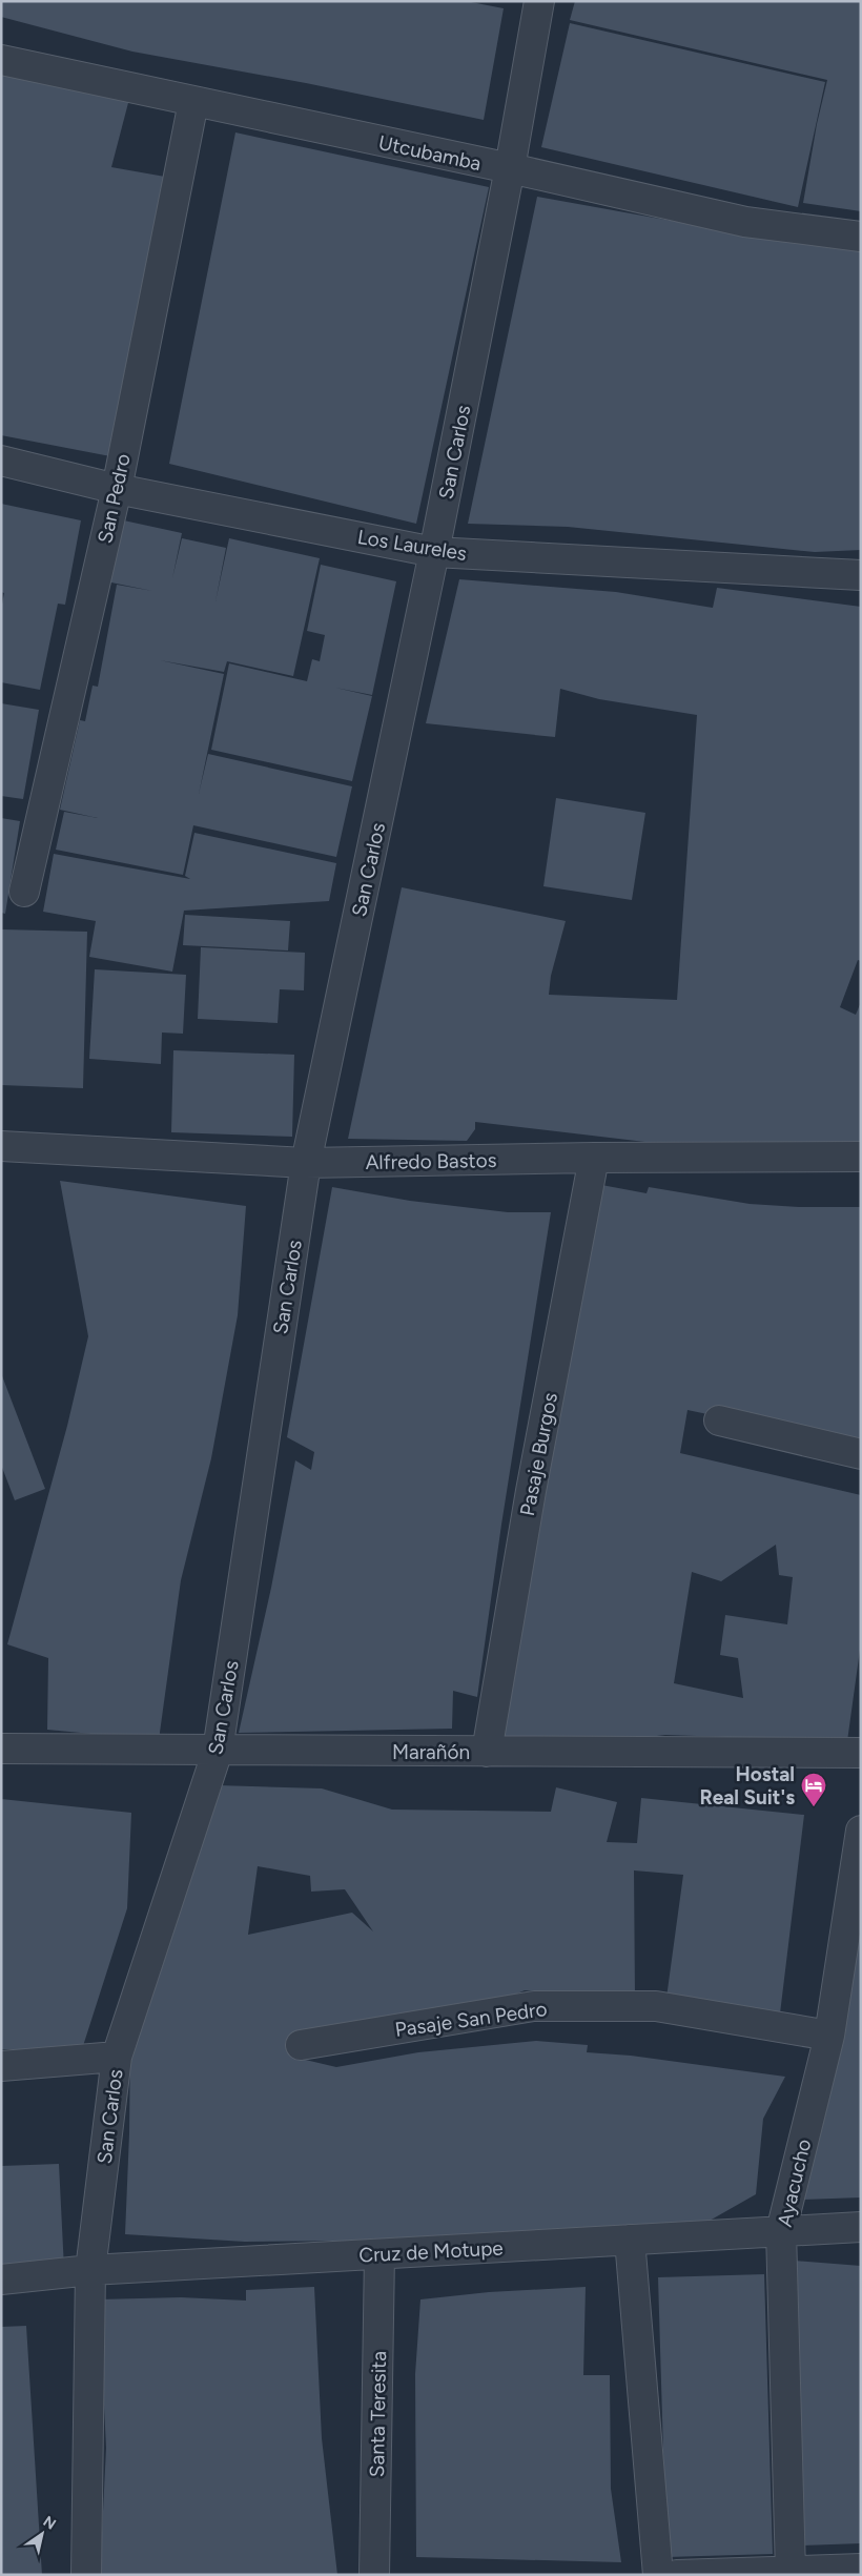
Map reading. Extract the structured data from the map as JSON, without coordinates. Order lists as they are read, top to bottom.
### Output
{
  "streets": {
    "street": [
      "Utcubamba",
      "San Carlos",
      "San Pedro",
      "Los Laureles",
      "Alfredo Bastos",
      "Pasaje Burgos",
      "Marañón",
      "Pasaje San Pedro",
      "Ayacucho",
      "Cruz de Motupe",
      "Santa Teresita"
    ]
  },
  "crossings": [
    ["Utcubamba", "San Carlos"],
    ["Utcubamba", "San Pedro"],
    ["San Carlos", "Los Laureles"],
    ["San Carlos", "Alfredo Bastos"],
    ["San Carlos", "Marañón"],
    ["San Carlos", "Cruz de Motupe"],
    ["San Pedro", "Los Laureles"],
    ["Alfredo Bastos", "Pasaje Burgos"],
    ["Pasaje Burgos", "Marañón"],
    ["Pasaje San Pedro", "Ayacucho"],
    ["Ayacucho", "Cruz de Motupe"],
    ["Cruz de Motupe", "Santa Teresita"]
  ],
  "places": {
    "hotel": ["Hostal Real Suit's"]
  },
  "north": "top right"
}
